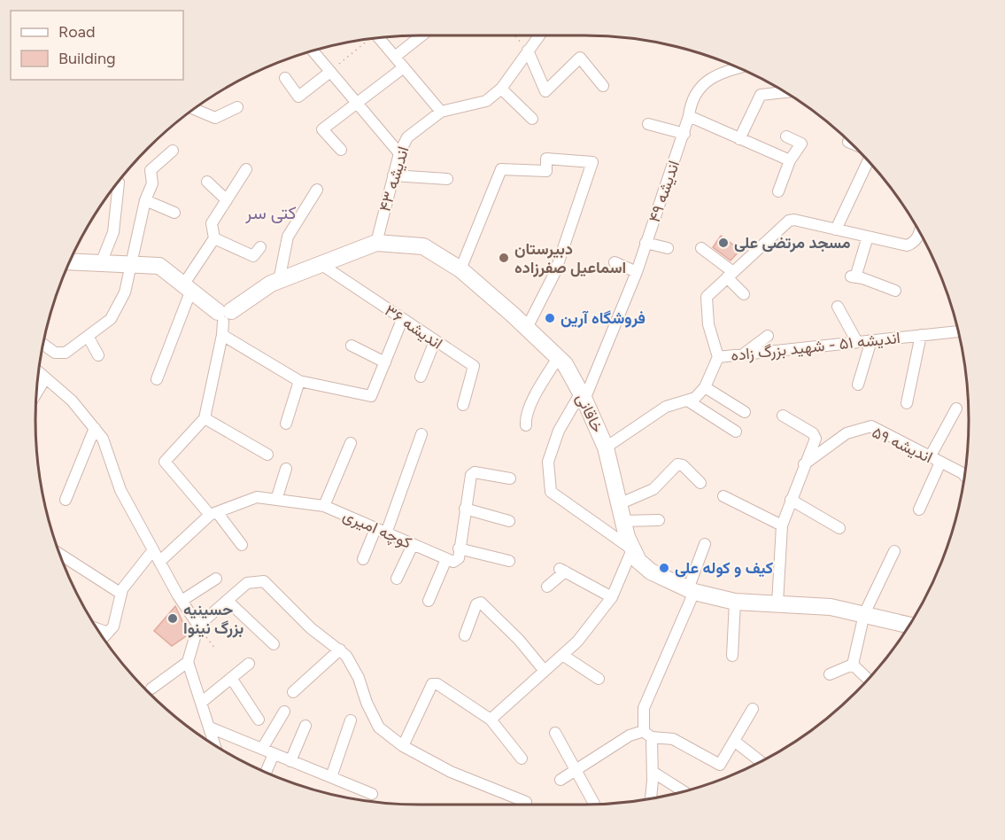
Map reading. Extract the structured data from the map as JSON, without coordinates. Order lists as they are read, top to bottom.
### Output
{
  "streets": {
    "main road": ["خاقانی"],
    "street": [
      "اندیشه ۴۳",
      "اندیشه ۴۹",
      "اندیشه ۳۶",
      "اندیشه ۵۱ - شهید بزرگ زاده",
      "اندیشه ۵۹",
      "کوچه امیری"
    ]
  },
  "crossings": [
    ["اندیشه ۴۳", "خاقانی"],
    ["اندیشه ۴۹", "خاقانی"],
    ["اندیشه ۳۶", "خاقانی"],
    ["اندیشه ۵۱ - شهید بزرگ زاده", "خاقانی"]
  ],
  "districts": ["کتی سر"],
  "places": [
    "مسجد مرتضی علی",
    "دبیرستان اسماعیل صفرزاده",
    "فروشگاه آرین",
    "کیف و کوله علی",
    "حسینیه بزرگ نینوا"
  ],
  "legend": ["Road", "Building"]
}
